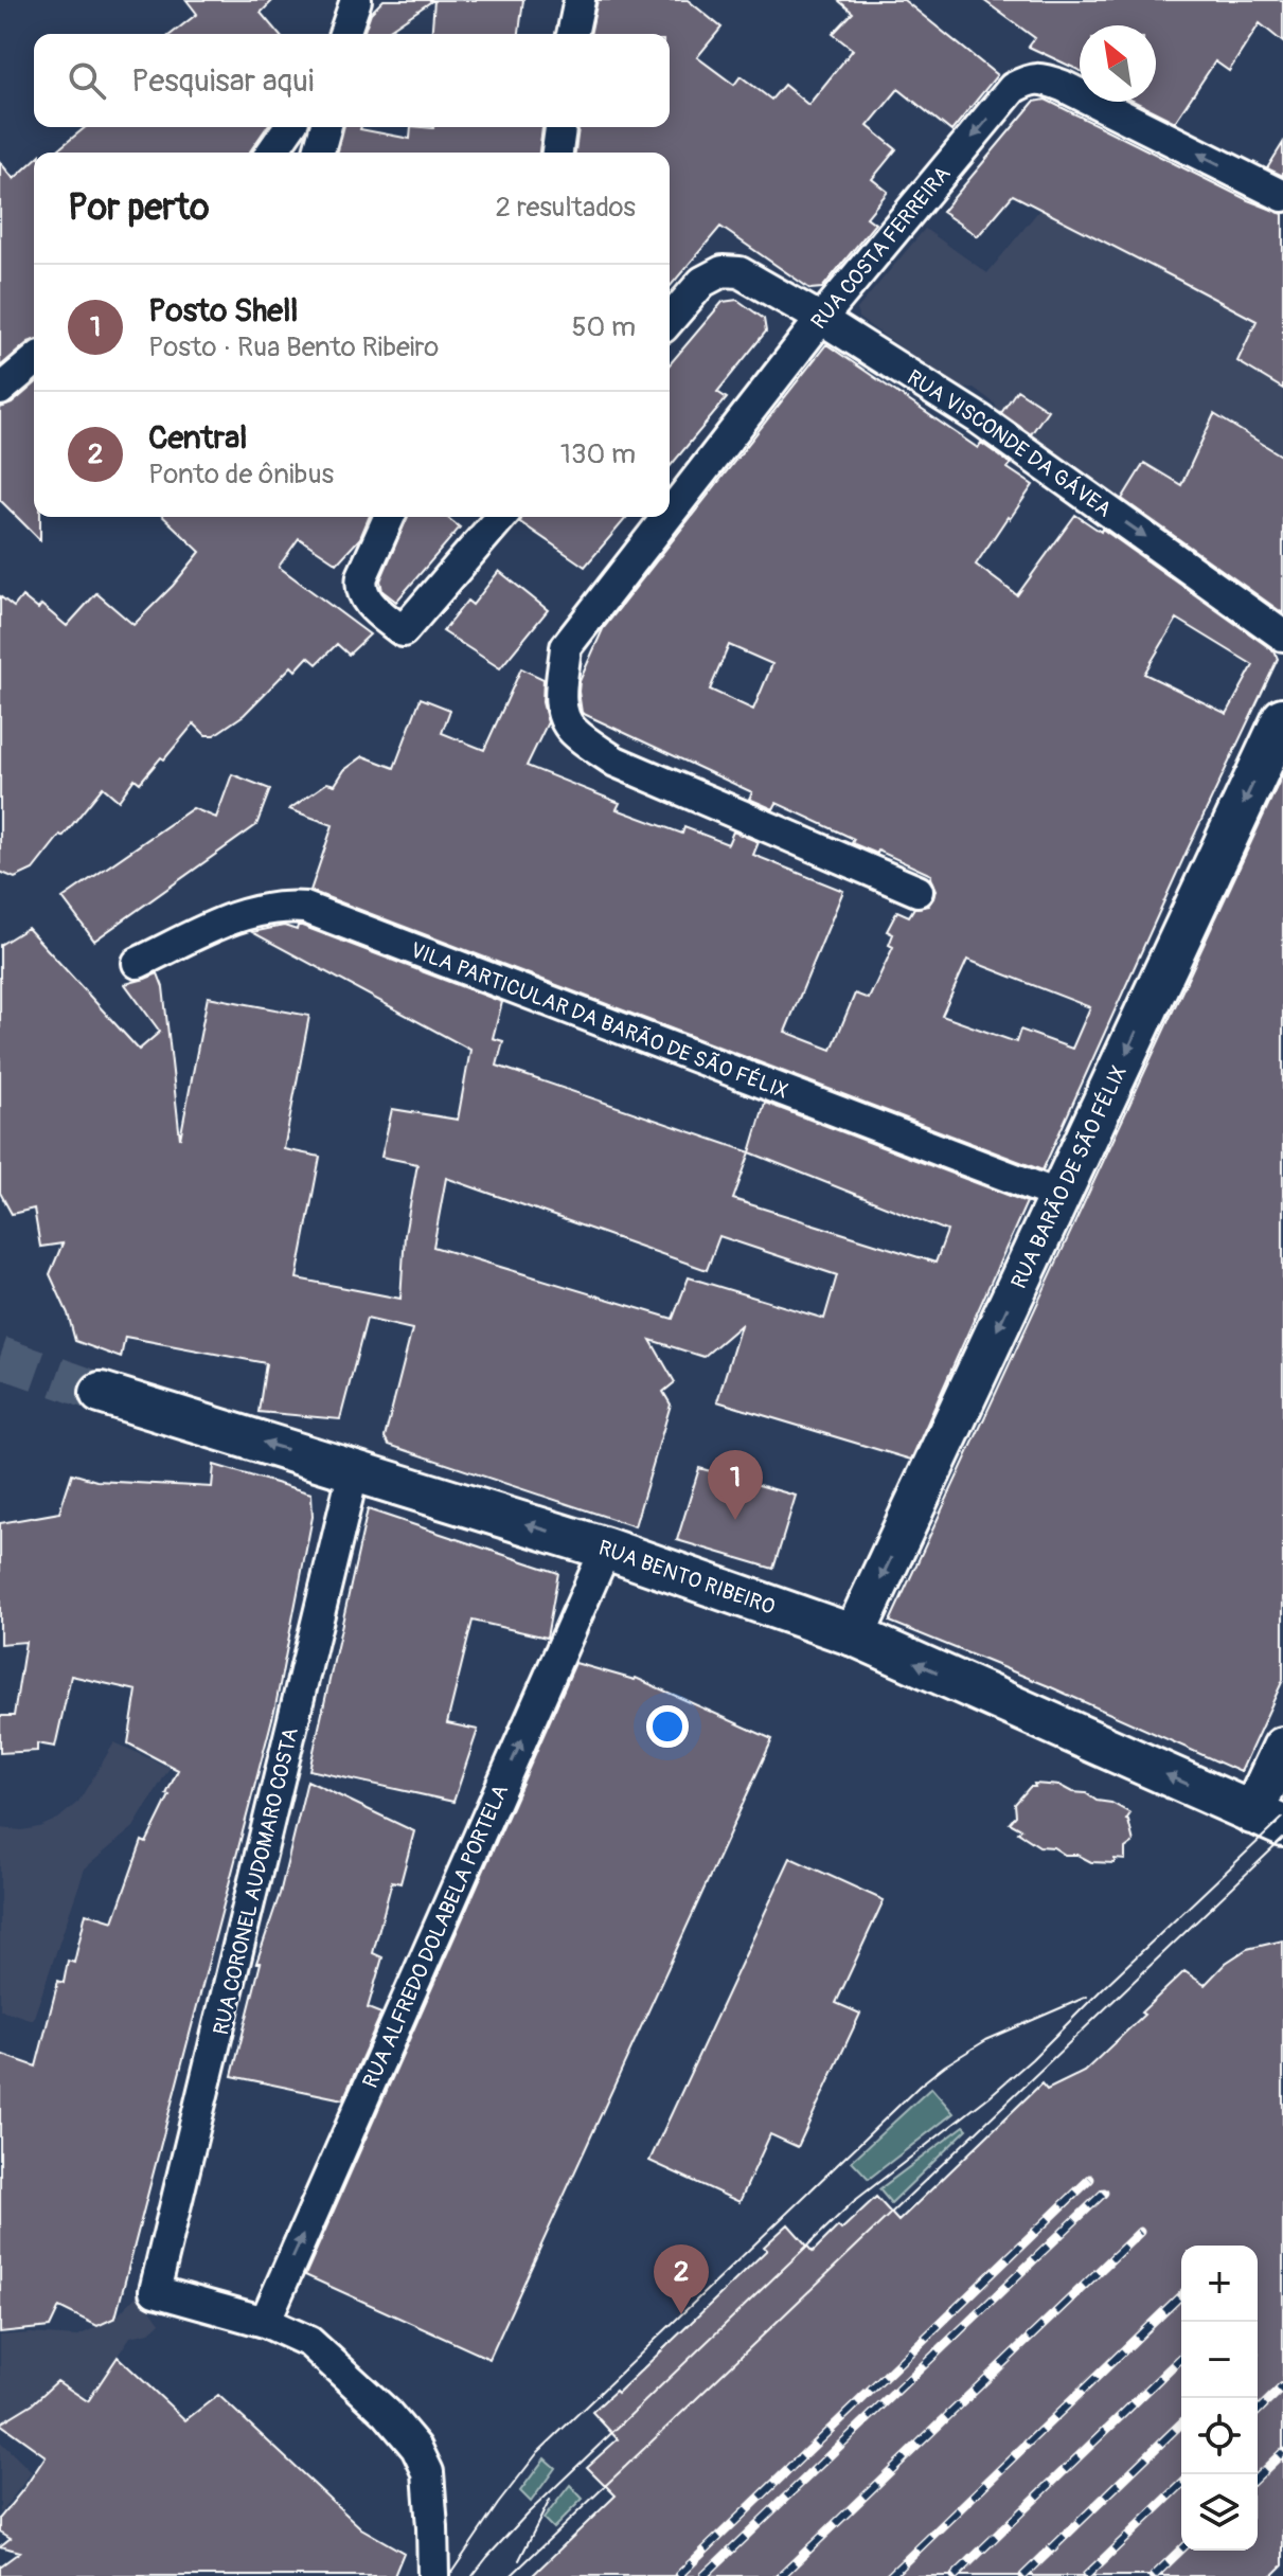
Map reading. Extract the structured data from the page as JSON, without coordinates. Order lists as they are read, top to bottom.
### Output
{
  "streets": {
    "street": [
      "RUA COSTA FERREIRA",
      "RUA VISCONDE DA GÁVEA",
      "VILA PARTICULAR DA BARÃO DE SÃO FÉLIX",
      "RUA BARÃO DE SÃO FÉLIX",
      "RUA BENTO RIBEIRO",
      "RUA CORONEL AUDOMARO COSTA",
      "RUA ALFREDO DOLABELA PORTELA"
    ]
  },
  "crossings": [
    ["RUA COSTA FERREIRA", "RUA VISCONDE DA GÁVEA"],
    ["VILA PARTICULAR DA BARÃO DE SÃO FÉLIX", "RUA BARÃO DE SÃO FÉLIX"],
    ["RUA BARÃO DE SÃO FÉLIX", "RUA BENTO RIBEIRO"],
    ["RUA BENTO RIBEIRO", "RUA CORONEL AUDOMARO COSTA"],
    ["RUA BENTO RIBEIRO", "RUA ALFREDO DOLABELA PORTELA"],
    ["RUA CORONEL AUDOMARO COSTA", "RUA ALFREDO DOLABELA PORTELA"]
  ],
  "one_way": [
    "RUA VISCONDE DA GÁVEA",
    "RUA BARÃO DE SÃO FÉLIX",
    "RUA BENTO RIBEIRO",
    "RUA ALFREDO DOLABELA PORTELA"
  ],
  "north": "top left",
  "page": {
    "search": "Pesquisar aqui",
    "heading": ["Por perto", "2 resultados"],
    "list": [
      {
        "mark": "1",
        "name": "Posto Shell",
        "note": "Posto · Rua Bento Ribeiro",
        "value": "50 m"
      },
      {
        "mark": "2",
        "name": "Central",
        "note": "Ponto de ônibus",
        "value": "130 m"
      }
    ],
    "pins": ["1", "2"],
    "map_buttons": ["+", "−"]
  }
}
